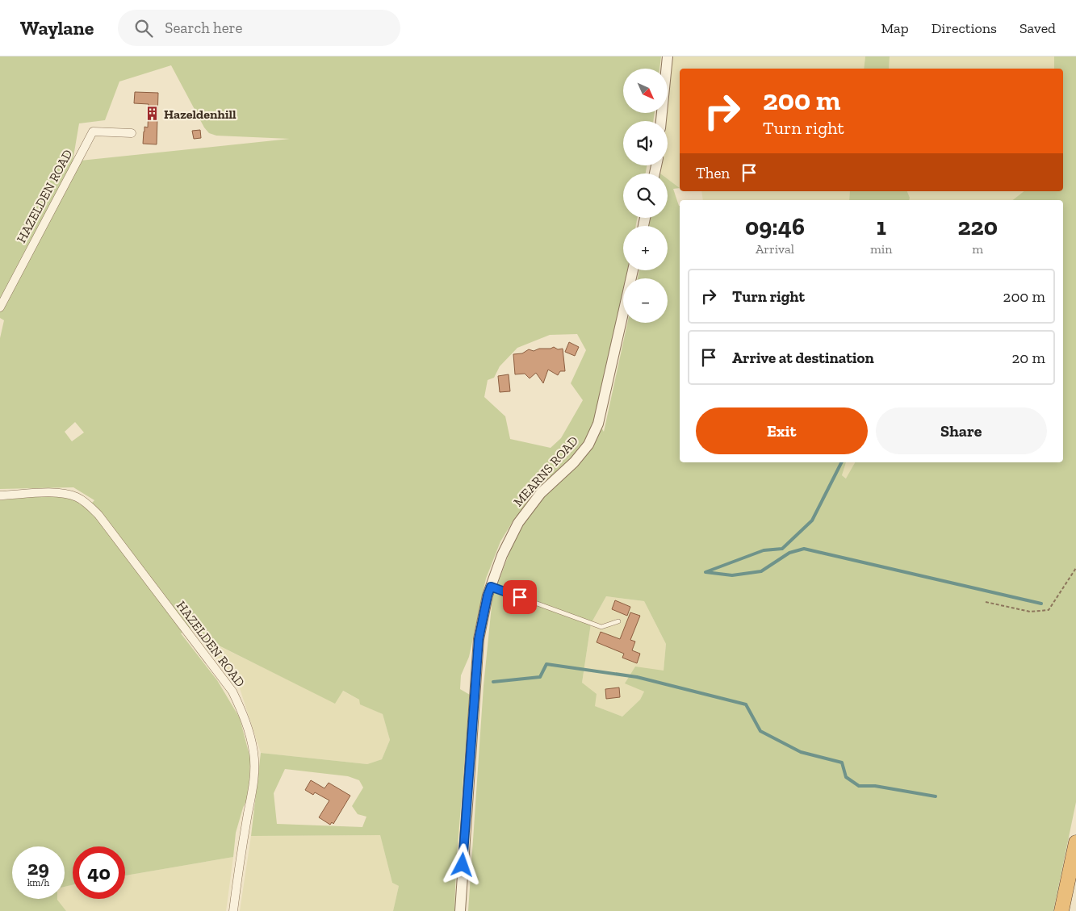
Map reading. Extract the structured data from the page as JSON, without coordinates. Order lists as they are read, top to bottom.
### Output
{
  "streets": {
    "street": ["HAZELDEN ROAD", "MEARNS ROAD"]
  },
  "places": {
    "building": ["Hazeldenhill"]
  },
  "north": "bottom right",
  "page": {
    "header": "Waylane",
    "search": "Search here",
    "nav": ["Map", "Directions", "Saved"],
    "map_buttons": ["+", "−"],
    "turn": ["200 m", "Turn right"],
    "then": "Then",
    "eta": [
      "09:46",
      "Arrival",
      "1",
      "min",
      "220",
      "m"
    ],
    "list": [
      {
        "name": "Turn right",
        "value": "200 m"
      },
      {
        "name": "Arrive at destination",
        "value": "20 m"
      }
    ],
    "buttons": ["Exit", "Share"],
    "speed": "29 km/h",
    "limit": "40"
  }
}
